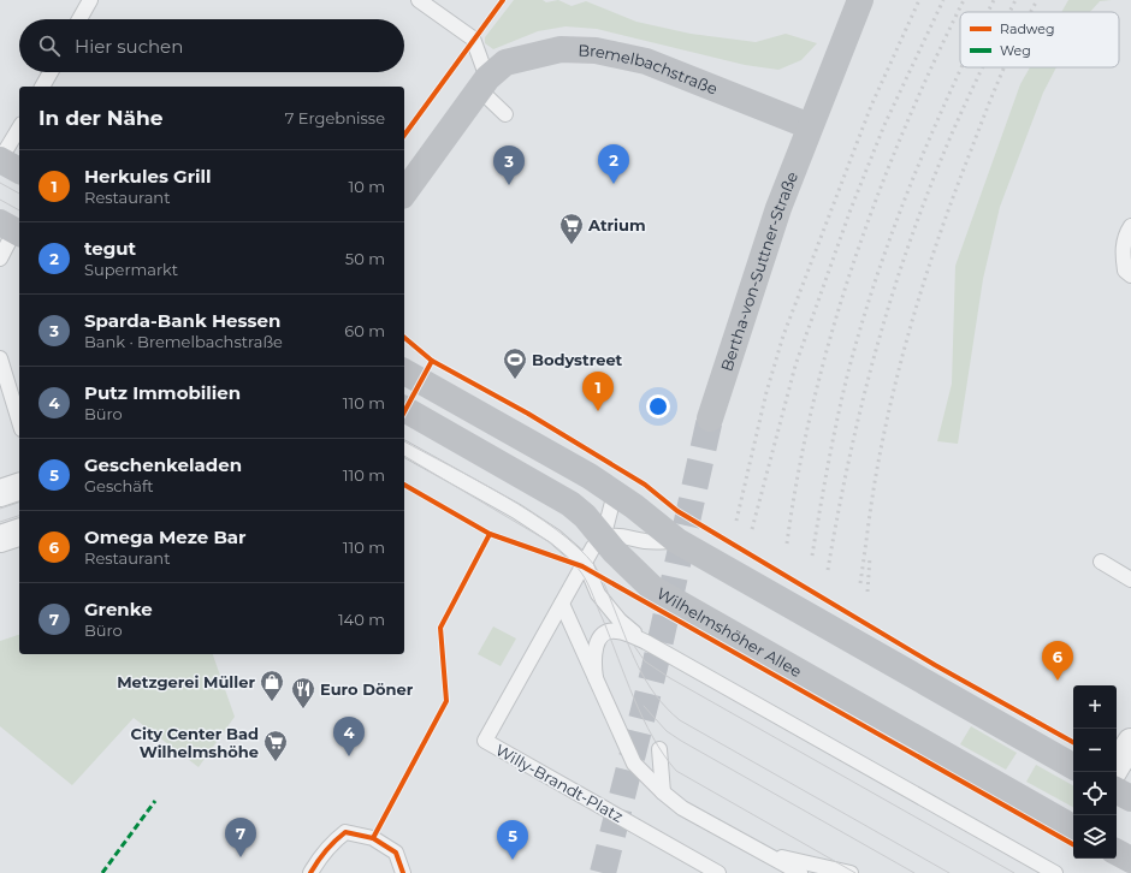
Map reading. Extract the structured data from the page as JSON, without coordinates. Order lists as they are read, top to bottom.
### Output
{
  "streets": {
    "main road": ["Bremelbachstraße", "Bertha-von-Suttner-Straße", "Wilhelmshöher Allee"],
    "lane": ["Willy-Brandt-Platz"]
  },
  "crossings": [
    ["Bremelbachstraße", "Bertha-von-Suttner-Straße"]
  ],
  "places": {
    "supermarket": ["Atrium", "City Center Bad Wilhelmshöhe"],
    "sports": ["Bodystreet"],
    "shop": ["Metzgerei Müller"],
    "restaurant": ["Euro Döner"]
  },
  "legend": ["Radweg", "Weg"],
  "page": {
    "search": "Hier suchen",
    "heading": ["In der Nähe", "7 Ergebnisse"],
    "pins": [
      "2",
      "3",
      "1",
      "6",
      "4",
      "7",
      "5"
    ],
    "list": [
      {
        "mark": "1",
        "name": "Herkules Grill",
        "note": "Restaurant",
        "value": "10 m"
      },
      {
        "mark": "2",
        "name": "tegut",
        "note": "Supermarkt",
        "value": "50 m"
      },
      {
        "mark": "3",
        "name": "Sparda-Bank Hessen",
        "note": "Bank · Bremelbachstraße",
        "value": "60 m"
      },
      {
        "mark": "4",
        "name": "Putz Immobilien",
        "note": "Büro",
        "value": "110 m"
      },
      {
        "mark": "5",
        "name": "Geschenkeladen",
        "note": "Geschäft",
        "value": "110 m"
      },
      {
        "mark": "6",
        "name": "Omega Meze Bar",
        "note": "Restaurant",
        "value": "110 m"
      },
      {
        "mark": "7",
        "name": "Grenke",
        "note": "Büro",
        "value": "140 m"
      }
    ],
    "map_buttons": ["+", "−"]
  }
}
